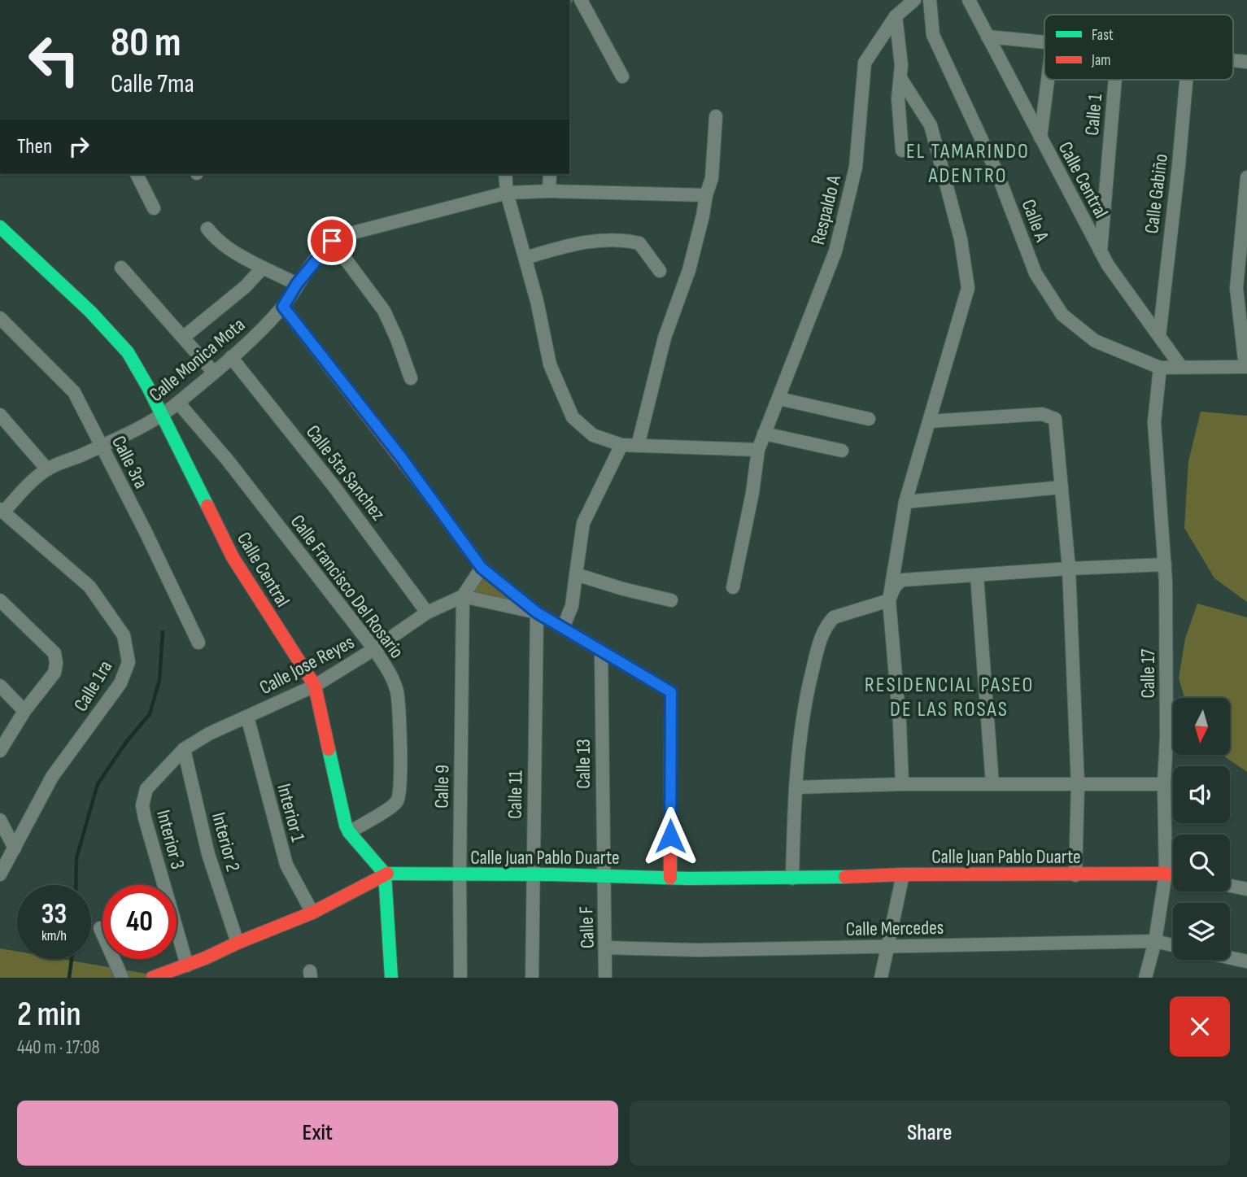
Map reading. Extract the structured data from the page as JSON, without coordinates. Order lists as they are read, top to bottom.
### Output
{
  "streets": {
    "street": [
      "Calle 1",
      "Calle Central",
      "Calle Gabiño",
      "Respaldo A",
      "Calle A",
      "Calle Monica Mota",
      "Calle 3ra",
      "Calle 5ta Sanchez",
      "Calle Francisco Del Rosario",
      "Calle Jose Reyes",
      "Calle 17",
      "Calle 1ra",
      "Calle 13",
      "Calle 9",
      "Calle 11",
      "Interior 1",
      "Interior 3",
      "Interior 2",
      "Calle Juan Pablo Duarte",
      "Calle F",
      "Calle Mercedes"
    ]
  },
  "crossings": [
    ["Calle 1", "Calle Central"],
    ["Calle Central", "Calle Gabiño"],
    ["Calle Central", "Calle Monica Mota"],
    ["Calle Central", "Calle Francisco Del Rosario"],
    ["Calle Central", "Calle Jose Reyes"],
    ["Calle Central", "Calle Juan Pablo Duarte"],
    ["Calle A", "Calle 17"],
    ["Calle Monica Mota", "Calle 3ra"],
    ["Calle Monica Mota", "Calle 5ta Sanchez"],
    ["Calle Monica Mota", "Calle Francisco Del Rosario"],
    ["Calle Monica Mota", "Calle 1ra"],
    ["Calle 5ta Sanchez", "Calle Jose Reyes"],
    ["Calle Francisco Del Rosario", "Calle Jose Reyes"],
    ["Calle Jose Reyes", "Calle 9"],
    ["Calle Jose Reyes", "Interior 1"],
    ["Calle Jose Reyes", "Interior 3"],
    ["Calle Jose Reyes", "Interior 2"],
    ["Calle 17", "Calle Juan Pablo Duarte"],
    ["Calle 17", "Calle Mercedes"],
    ["Calle 13", "Calle Juan Pablo Duarte"],
    ["Calle 13", "Calle F"],
    ["Calle 9", "Calle Juan Pablo Duarte"],
    ["Calle 11", "Calle Juan Pablo Duarte"],
    ["Interior 1", "Calle Juan Pablo Duarte"],
    ["Interior 3", "Calle Juan Pablo Duarte"],
    ["Interior 2", "Calle Juan Pablo Duarte"],
    ["Calle Juan Pablo Duarte", "Calle F"],
    ["Calle F", "Calle Mercedes"]
  ],
  "districts": ["EL TAMARINDO ADENTRO", "RESIDENCIAL PASEO DE LAS ROSAS"],
  "legend": ["Fast", "Jam"],
  "north": "bottom",
  "page": {
    "turn": ["80 m", "Calle 7ma"],
    "then": "Then",
    "speed": "33 km/h",
    "limit": "40",
    "heading": ["2 min", "440 m · 17:08"],
    "buttons": ["Exit", "Share"]
  }
}
